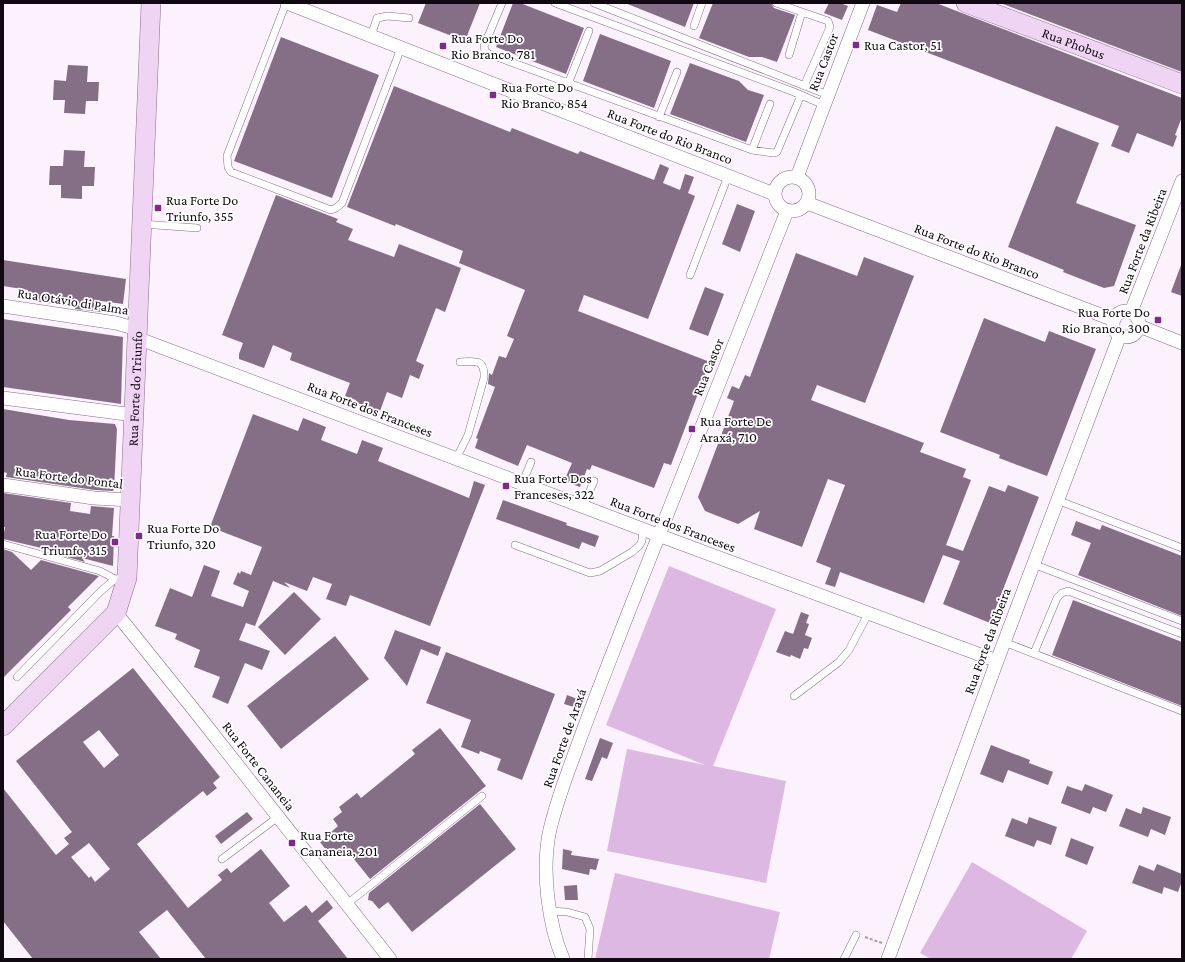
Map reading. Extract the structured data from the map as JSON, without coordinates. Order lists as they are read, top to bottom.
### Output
{
  "streets": {
    "street": [
      "Rua Phobus",
      "Rua Castor",
      "Rua Forte do Rio Branco",
      "Rua Forte da Ribeira",
      "Rua Otávio di Palma",
      "Rua Forte do Triunfo",
      "Rua Forte dos Franceses",
      "Rua Forte do Pontal",
      "Rua Forte de Araxá",
      "Rua Forte Cananeia"
    ]
  },
  "crossings": [
    ["Rua Castor", "Rua Forte do Rio Branco"],
    ["Rua Castor", "Rua Forte dos Franceses"],
    ["Rua Castor", "Rua Forte de Araxá"],
    ["Rua Forte do Rio Branco", "Rua Forte da Ribeira"],
    ["Rua Forte da Ribeira", "Rua Forte dos Franceses"],
    ["Rua Otávio di Palma", "Rua Forte do Triunfo"],
    ["Rua Otávio di Palma", "Rua Forte dos Franceses"],
    ["Rua Forte do Triunfo", "Rua Forte dos Franceses"],
    ["Rua Forte do Triunfo", "Rua Forte do Pontal"],
    ["Rua Forte do Triunfo", "Rua Forte Cananeia"],
    ["Rua Forte dos Franceses", "Rua Forte de Araxá"]
  ],
  "places": {
    "transit": [
      "Rua Castor, 51",
      "Rua Forte Do Rio Branco, 781",
      "Rua Forte Do Rio Branco, 854",
      "Rua Forte Do Triunfo, 355",
      "Rua Forte Do Rio Branco, 300",
      "Rua Forte De Araxá, 710",
      "Rua Forte Dos Franceses, 322",
      "Rua Forte Do Triunfo, 320",
      "Rua Forte Do Triunfo, 315",
      "Rua Forte Cananeia, 201"
    ]
  }
}
